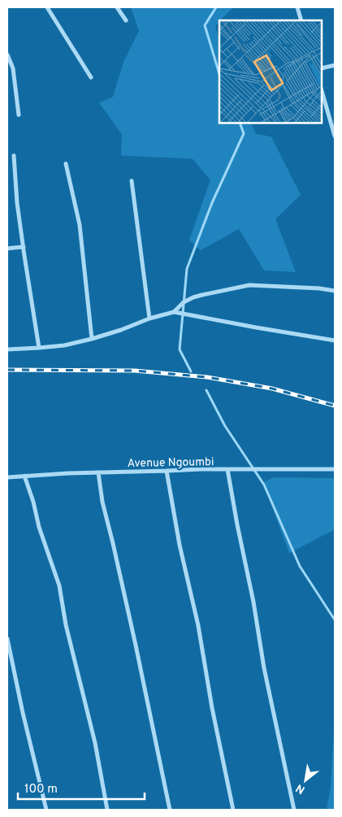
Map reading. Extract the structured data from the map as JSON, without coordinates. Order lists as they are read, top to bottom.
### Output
{
  "streets": {
    "street": ["Avenue Ngoumbi"]
  },
  "scale_bar": "100 m",
  "north": "bottom left"
}
